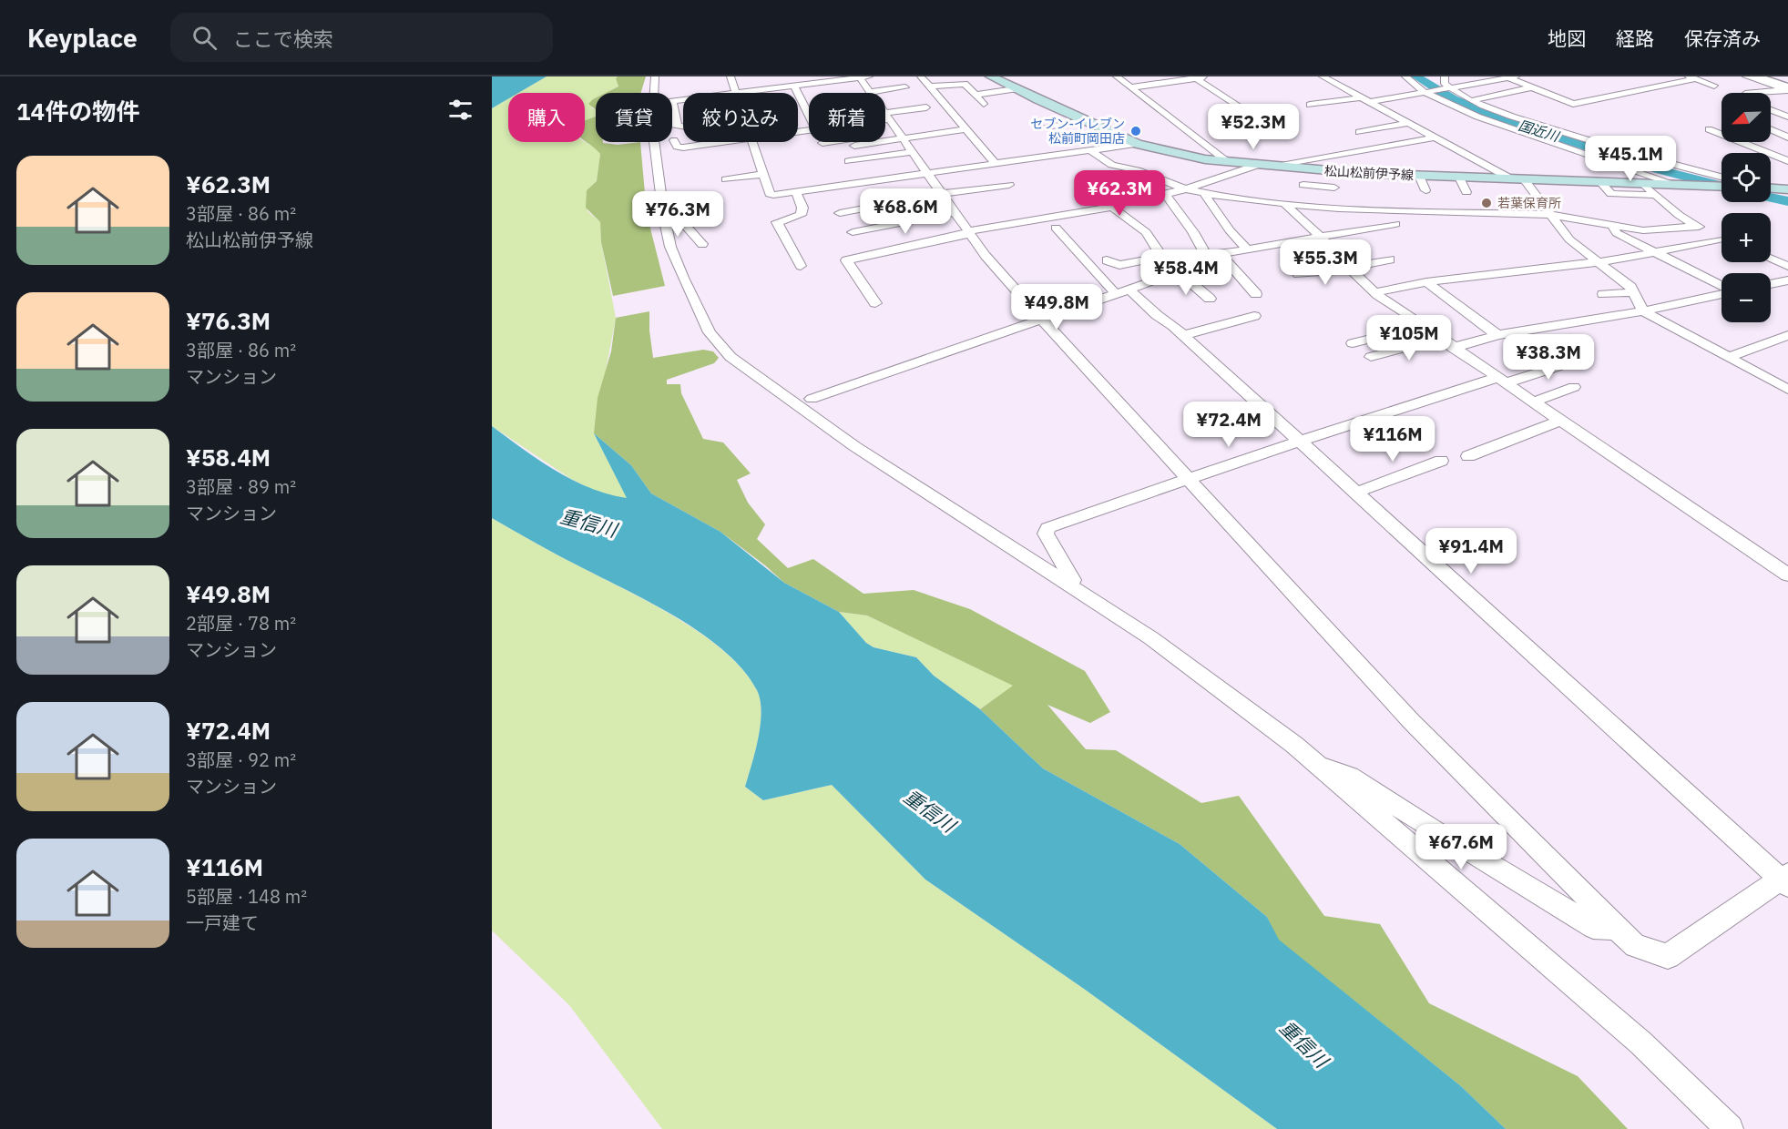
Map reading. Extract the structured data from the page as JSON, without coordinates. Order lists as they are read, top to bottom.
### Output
{
  "streets": {
    "main road": ["松山松前伊予線"]
  },
  "water": ["国近川", "重信川"],
  "places": ["セブン-イレブン 松前町岡田店", "若葉保育所"],
  "north": "bottom left",
  "page": {
    "header": "Keyplace",
    "search": "ここで検索",
    "nav": ["地図", "経路", "保存済み"],
    "heading": "14件の物件",
    "map_buttons": ["+", "−"],
    "chip": [
      "購入",
      "賃貸",
      "絞り込み",
      "新着"
    ],
    "price": [
      "¥52.3M",
      "¥45.1M",
      "¥62.3M",
      "¥68.6M",
      "¥76.3M",
      "¥55.3M",
      "¥58.4M",
      "¥49.8M",
      "¥105M",
      "¥38.3M",
      "¥72.4M",
      "¥116M",
      "¥91.4M",
      "¥67.6M"
    ],
    "list": [
      {
        "name": "¥62.3M",
        "note": "3部屋 · 86 m² · 松山松前伊予線"
      },
      {
        "name": "¥76.3M",
        "note": "3部屋 · 86 m² · マンション"
      },
      {
        "name": "¥58.4M",
        "note": "3部屋 · 89 m² · マンション"
      },
      {
        "name": "¥49.8M",
        "note": "2部屋 · 78 m² · マンション"
      },
      {
        "name": "¥72.4M",
        "note": "3部屋 · 92 m² · マンション"
      },
      {
        "name": "¥116M",
        "note": "5部屋 · 148 m² · 一戸建て"
      }
    ]
  }
}
